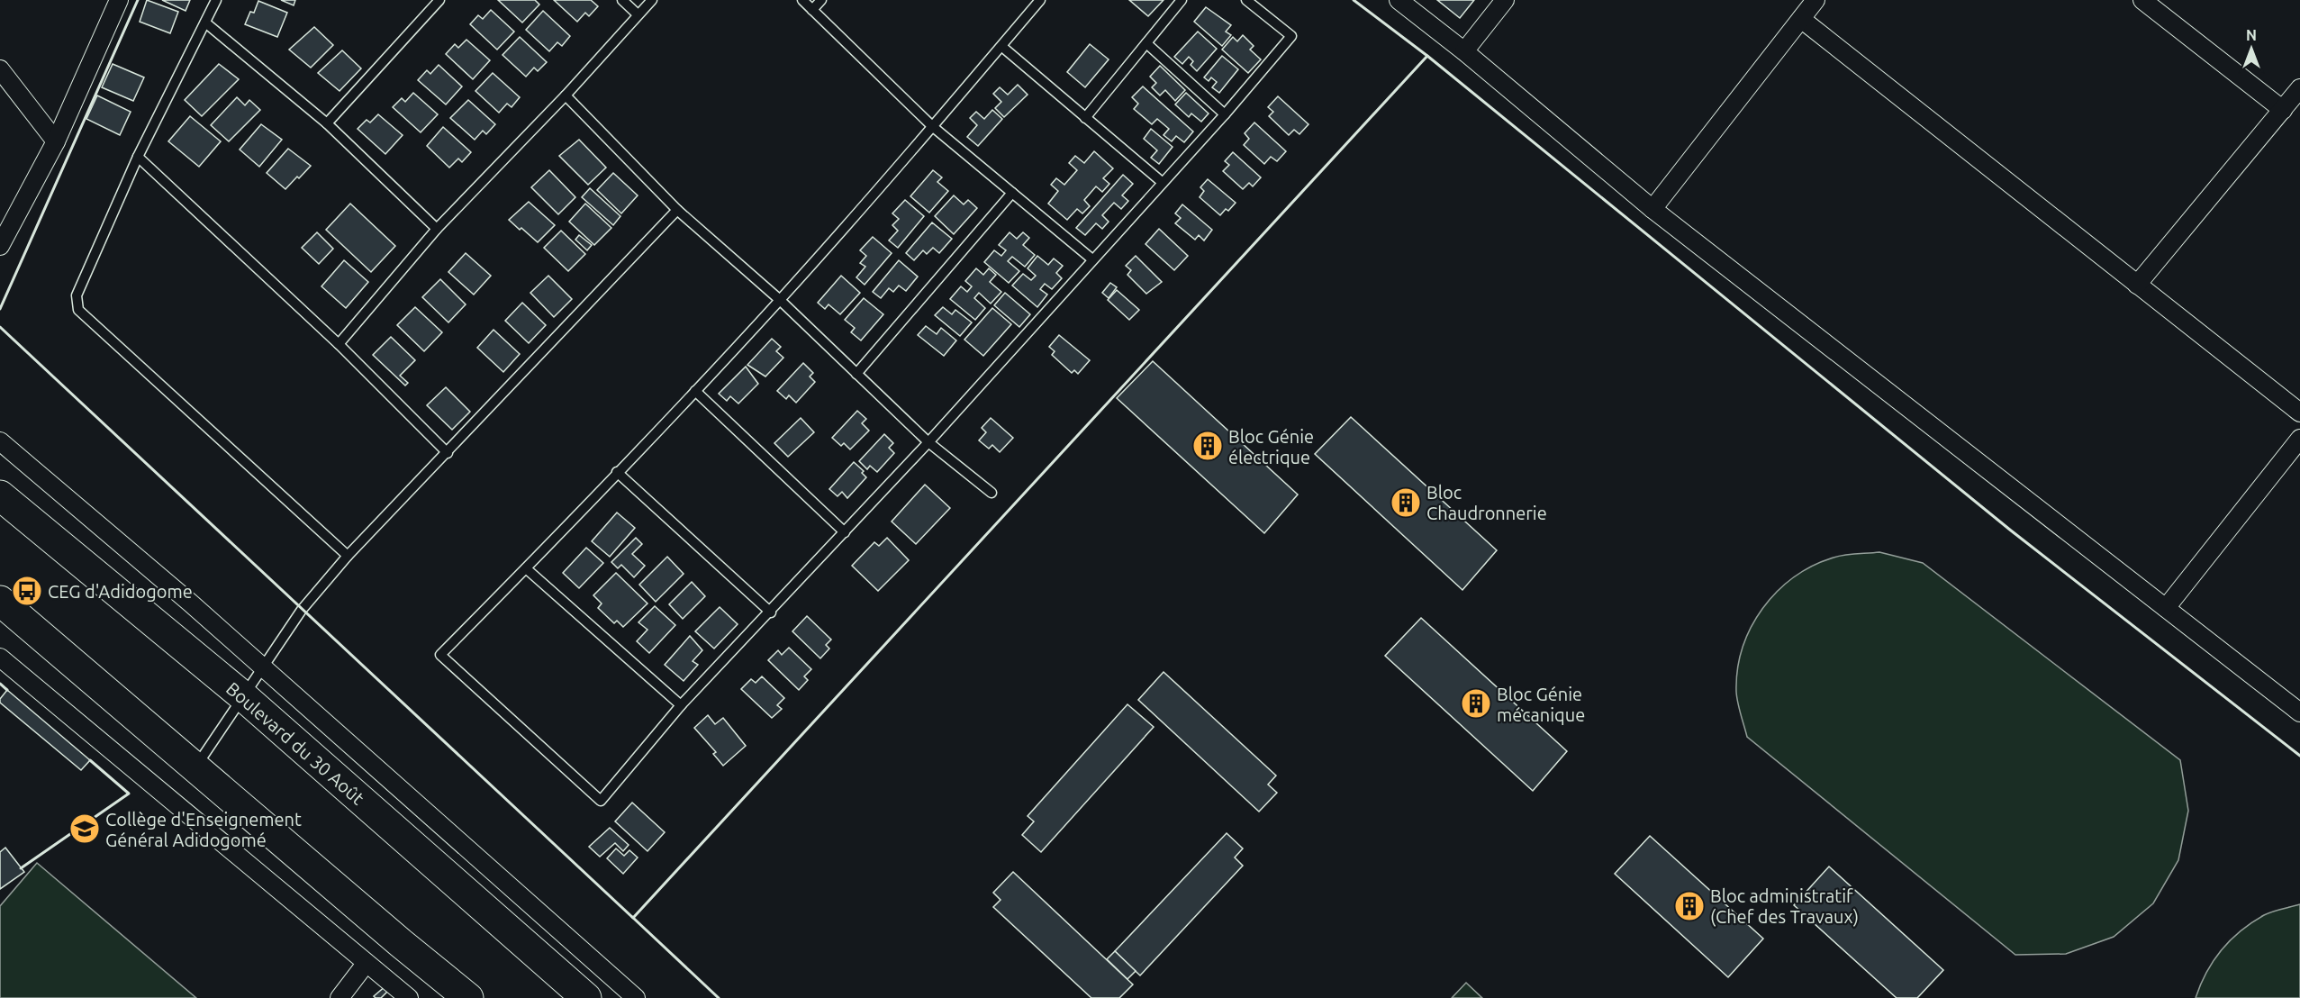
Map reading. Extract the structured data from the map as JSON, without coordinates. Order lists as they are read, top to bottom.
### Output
{
  "streets": {
    "highway": ["Boulevard du 30 Août"]
  },
  "places": {
    "building": [
      "Bloc Génie électrique",
      "Bloc Chaudronnerie",
      "Bloc Génie mécanique",
      "Bloc administratif (Chef des Travaux)"
    ],
    "bus stop": ["CEG d'Adidogome"],
    "school or university": ["Collège d'Enseignement Général Adidogomé"]
  },
  "north": "top"
}
